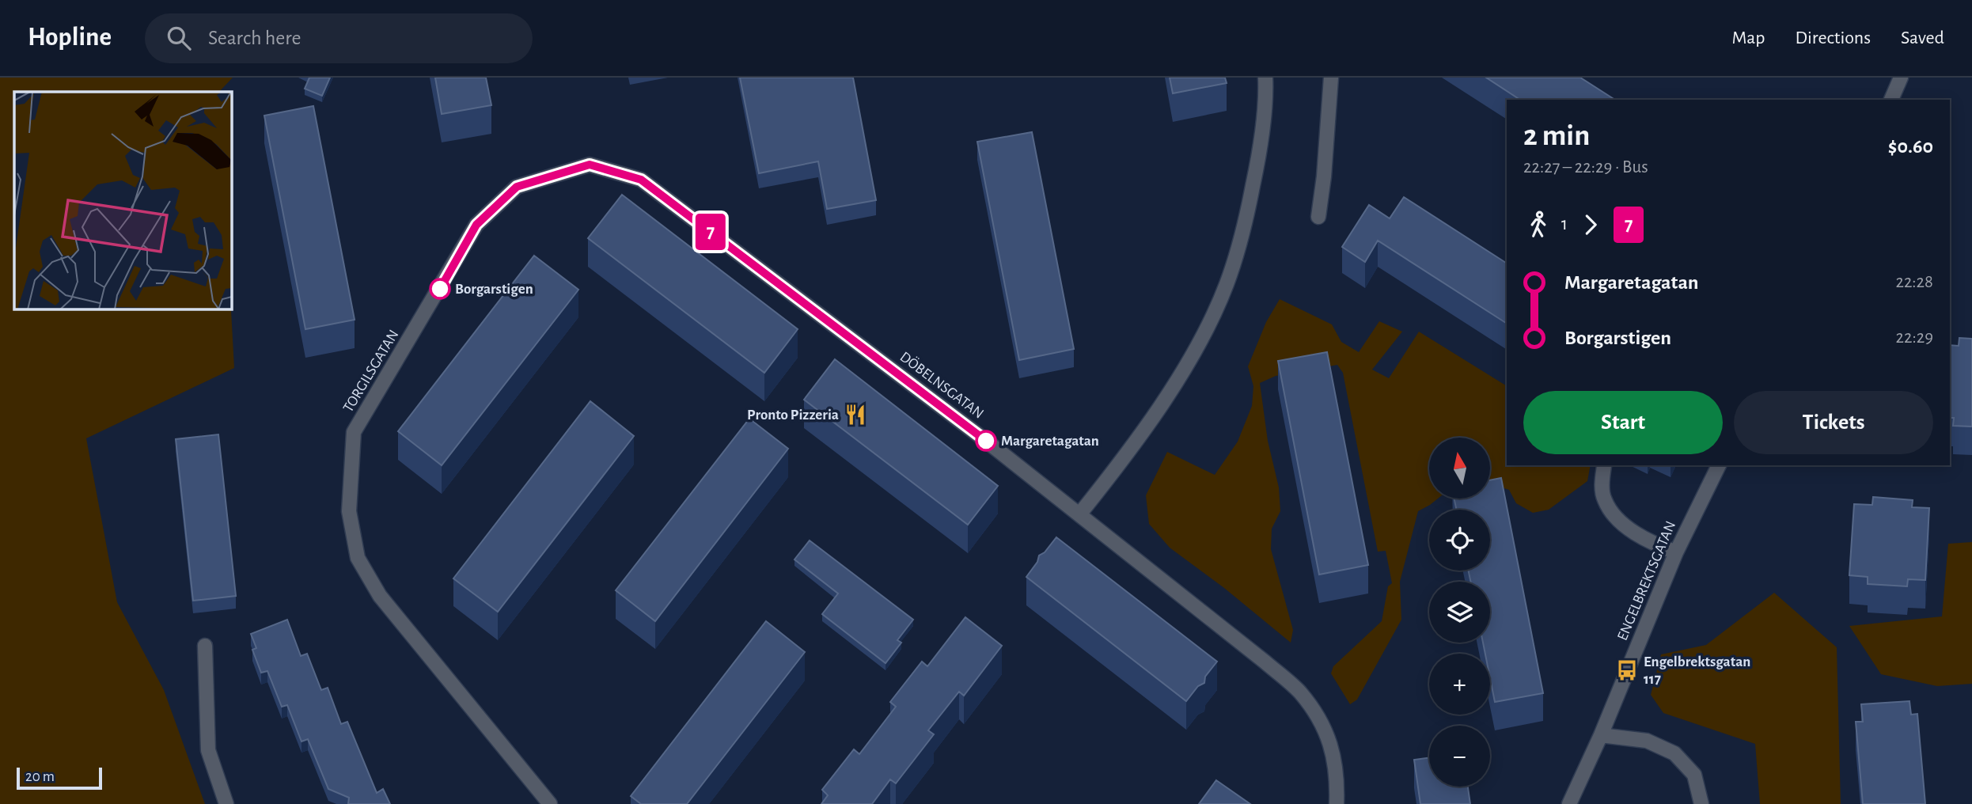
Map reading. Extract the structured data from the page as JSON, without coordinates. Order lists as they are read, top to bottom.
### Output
{
  "streets": {
    "street": ["TORGILSGATAN", "DÖBELNSGATAN", "ENGELBREKTSGATAN"]
  },
  "crossings": [
    ["TORGILSGATAN", "DÖBELNSGATAN"]
  ],
  "places": {
    "other": ["Borgarstigen", "Margaretagatan"],
    "restaurant": ["Pronto Pizzeria"],
    "bus stop": ["Engelbrektsgatan 117"]
  },
  "lines": ["bus line 7"],
  "scale_bar": "20 m",
  "north": "top",
  "page": {
    "header": "Hopline",
    "search": "Search here",
    "nav": ["Map", "Directions", "Saved"],
    "on_map": "7",
    "heading": ["2 min", "22:27 – 22:29 · Bus", "$0.60"],
    "legs": ["1", "7"],
    "list": [
      {
        "name": "Margaretagatan",
        "value": "22:28"
      },
      {
        "name": "Borgarstigen",
        "value": "22:29"
      }
    ],
    "buttons": ["Start", "Tickets"],
    "map_buttons": ["+", "−"],
    "scale": "20 m"
  }
}
